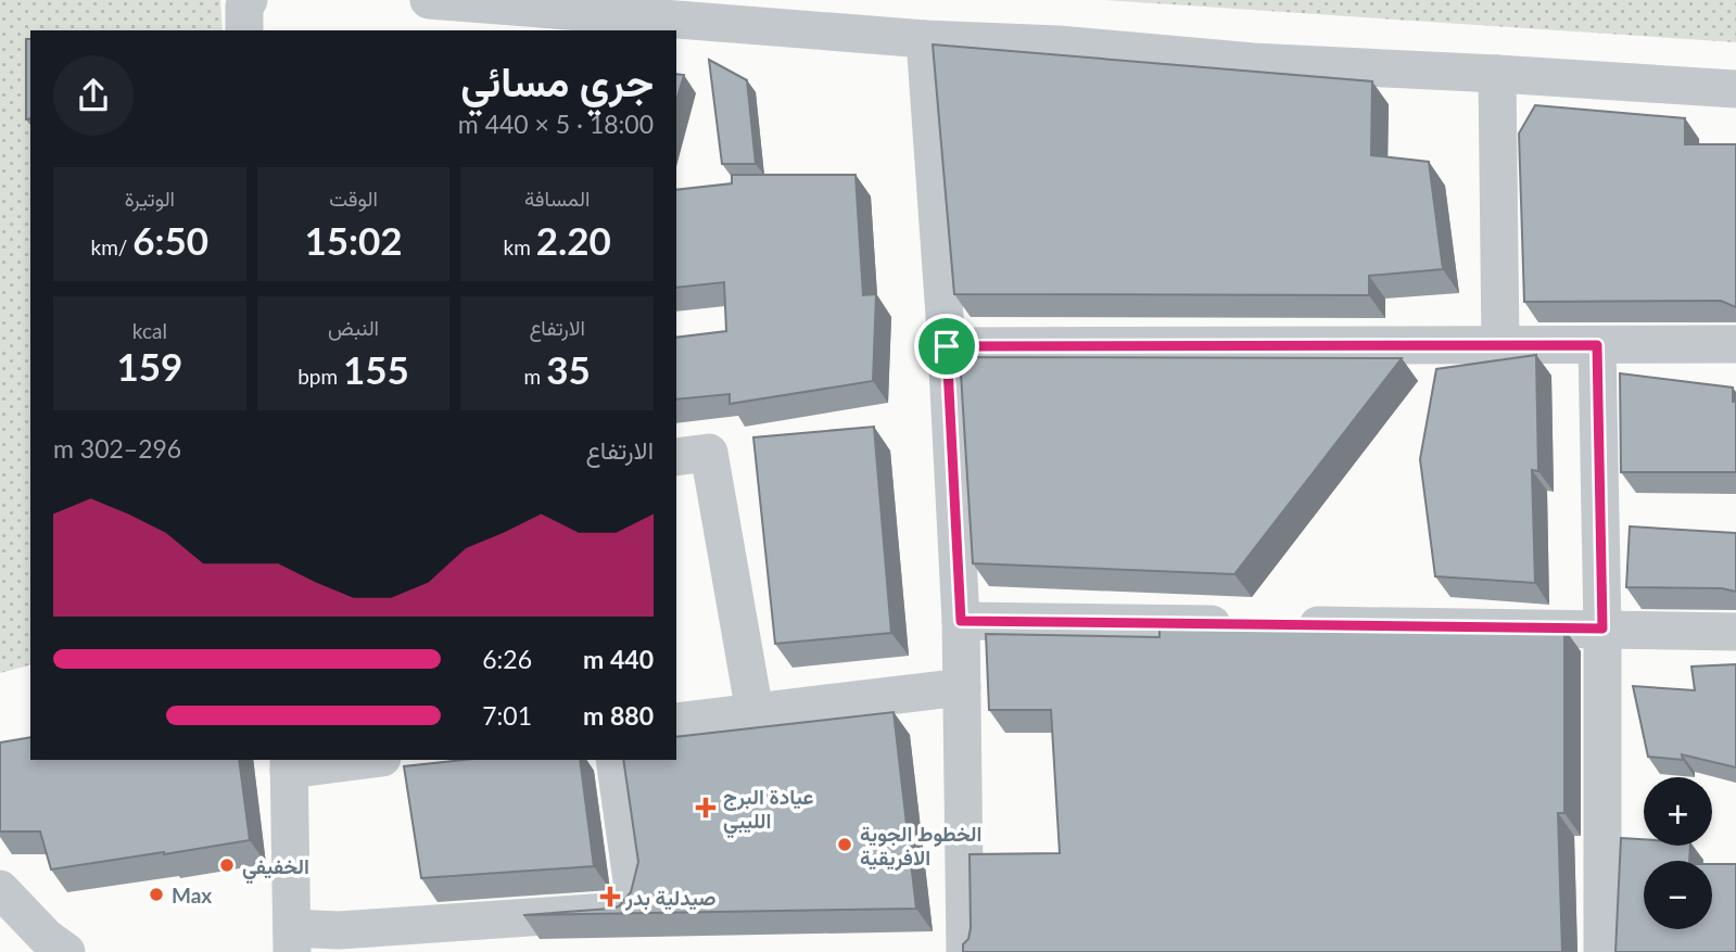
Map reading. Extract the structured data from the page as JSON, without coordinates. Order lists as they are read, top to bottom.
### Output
{
  "places": {
    "health": ["عيادة البرج الليبي", "صيدلية بدر"],
    "other": ["الخطوط الجوية الافريقية", "الخفيفي", "Max"]
  },
  "page": {
    "heading": ["جري مسائي", "18:00 · 5 × 440 m"],
    "stats": [
      ["المسافة", "2.20 km"],
      ["الوقت", "15:02"],
      ["الوتيرة", "6:50 /km"],
      ["الارتفاع", "35 m"],
      ["النبض", "155 bpm"],
      ["kcal", "159"]
    ],
    "chart": ["الارتفاع", "296–302 m"],
    "list": [
      {
        "name": "440 m",
        "note": "6:26"
      },
      {
        "name": "880 m",
        "note": "7:01"
      }
    ],
    "map_buttons": ["+", "−"]
  }
}
